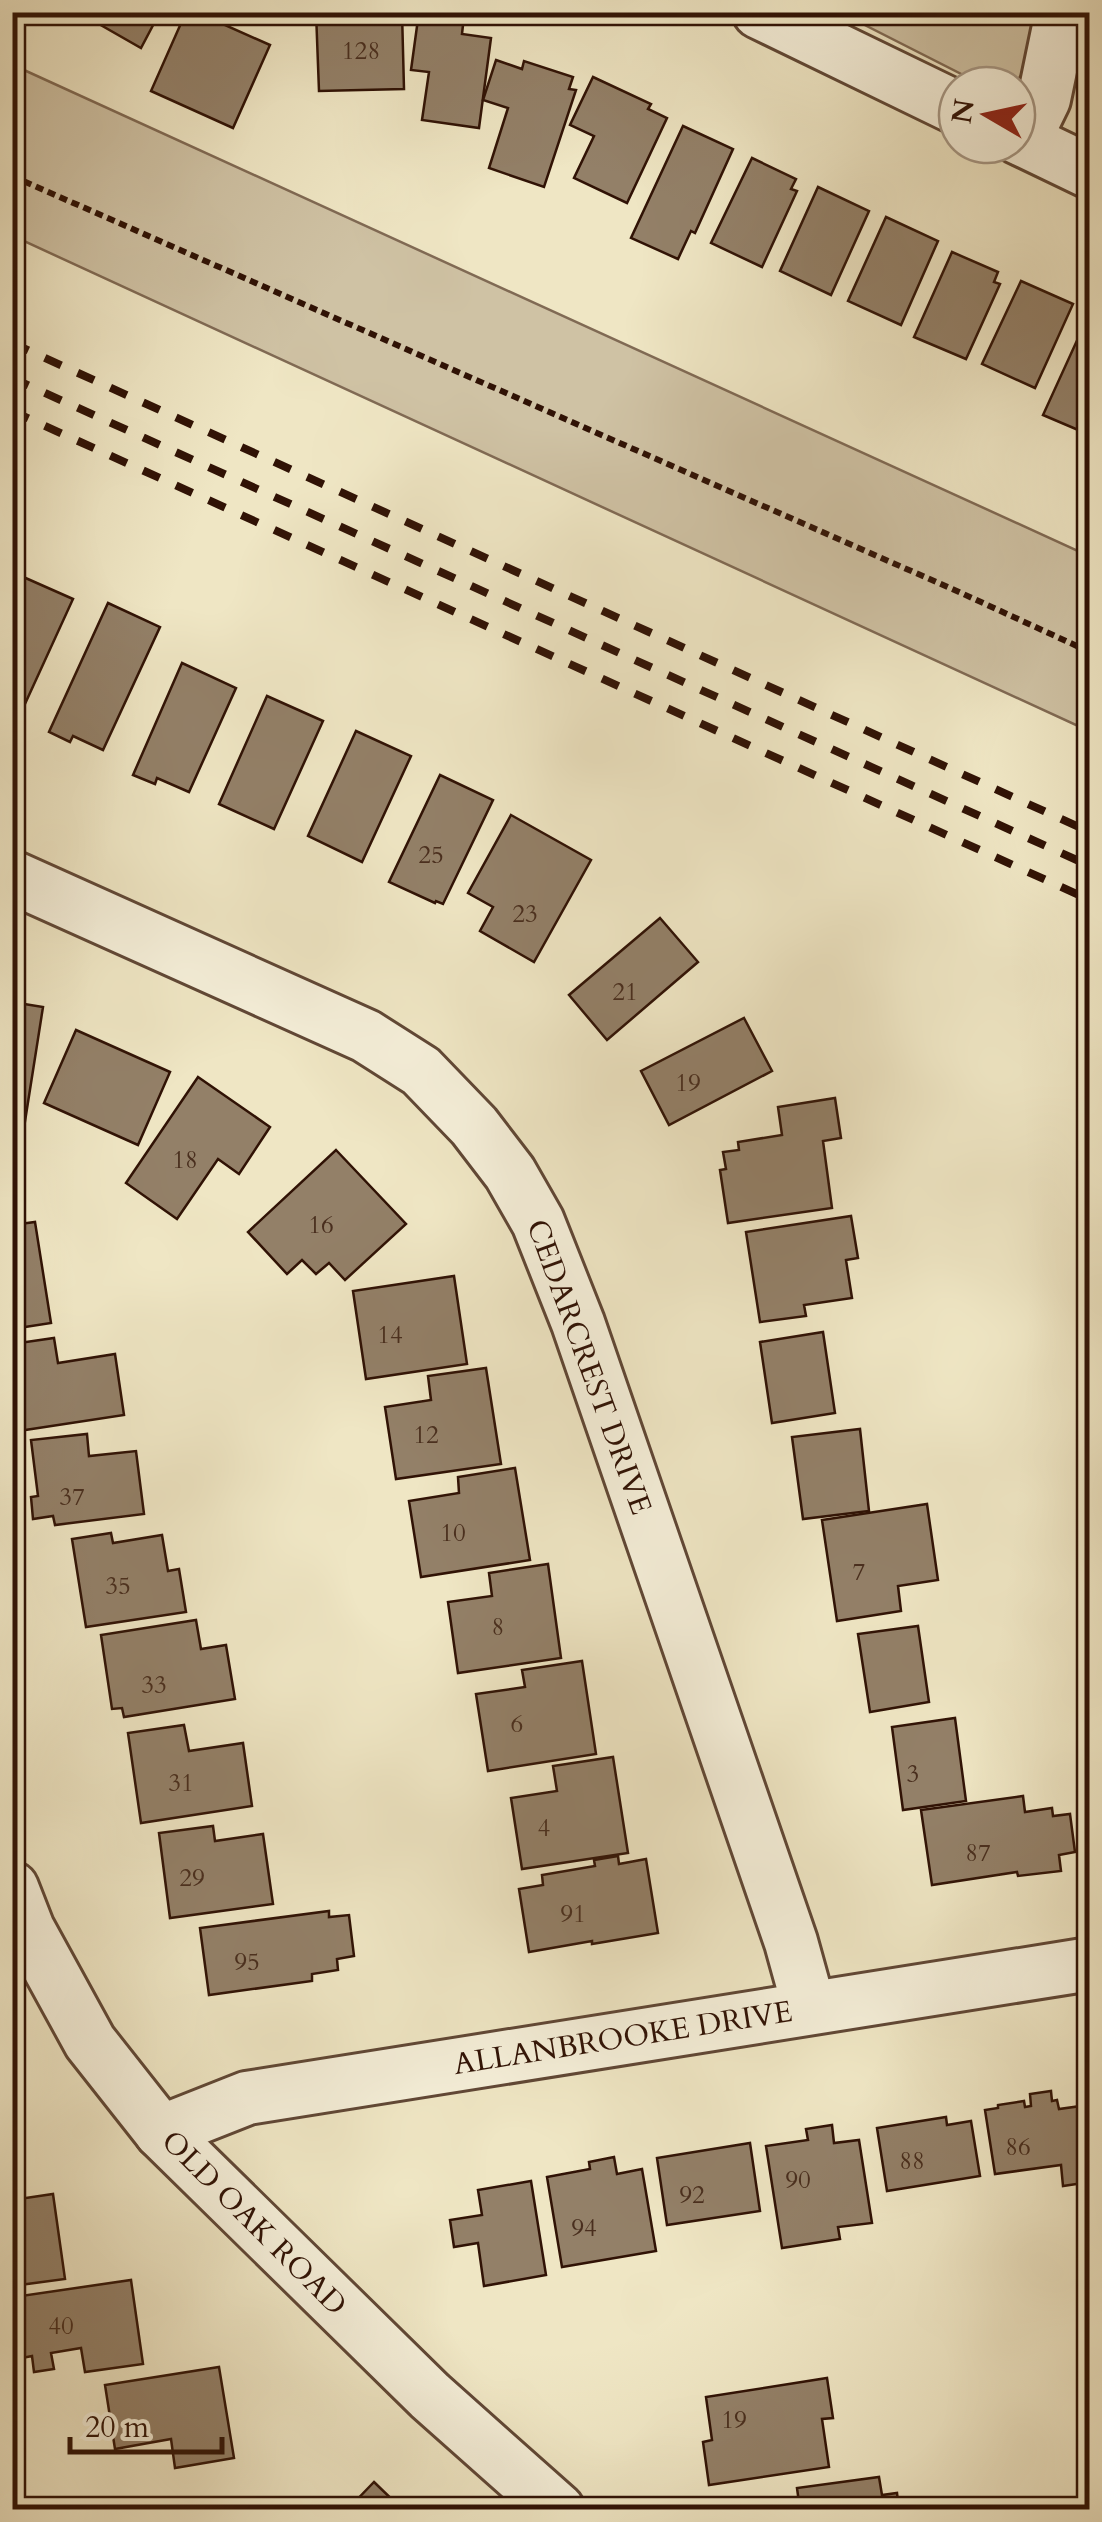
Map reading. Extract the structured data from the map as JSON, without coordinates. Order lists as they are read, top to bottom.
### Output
{
  "streets": {
    "street": ["CEDARCREST DRIVE", "ALLANBROOKE DRIVE", "OLD OAK ROAD"]
  },
  "crossings": [
    ["CEDARCREST DRIVE", "ALLANBROOKE DRIVE"],
    ["ALLANBROOKE DRIVE", "OLD OAK ROAD"]
  ],
  "house_numbers": [
    "128",
    "25",
    "23",
    "21",
    "19",
    "18",
    "16",
    "14",
    "12",
    "37",
    "10",
    "7",
    "35",
    "8",
    "33",
    "6",
    "3",
    "31",
    "4",
    "87",
    "29",
    "91",
    "95",
    "86",
    "88",
    "90",
    "92",
    "94",
    "40",
    "19"
  ],
  "scale_bar": "20 m",
  "north": "left"
}
